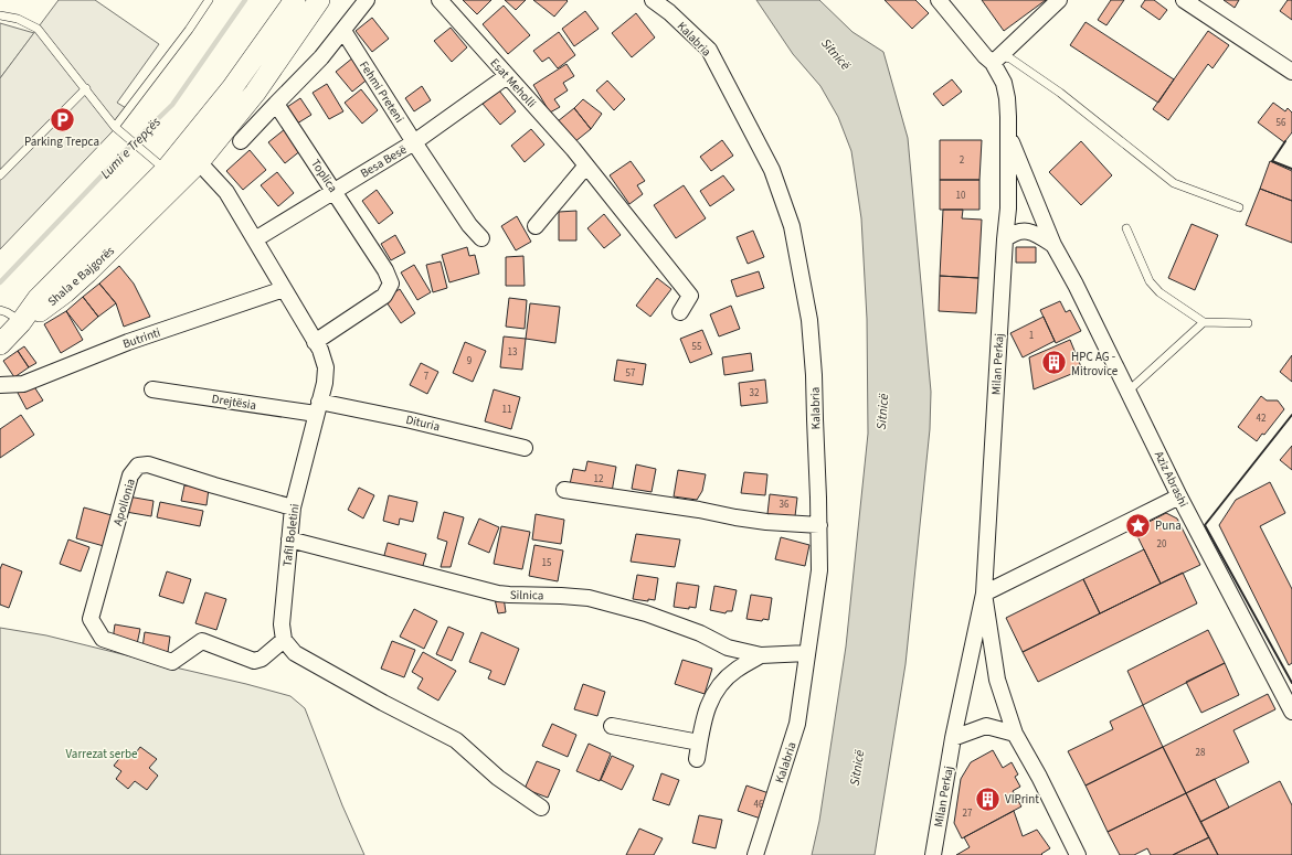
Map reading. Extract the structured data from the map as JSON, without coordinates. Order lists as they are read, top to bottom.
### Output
{
  "streets": {
    "main road": ["Shala e Bajgorës"],
    "street": [
      "Kalabria",
      "Esat Meholli",
      "Fehmi Preteni",
      "Besa Besë",
      "Toplica",
      "Butrinti",
      "Milan Perkaj",
      "Drejtësia",
      "Dituria",
      "Aziz Abrashi",
      "Apollonia",
      "Tafil Boletini",
      "Silnica"
    ]
  },
  "crossings": [
    ["Kalabria", "Silnica"],
    ["Esat Meholli", "Besa Besë"],
    ["Fehmi Preteni", "Besa Besë"],
    ["Besa Besë", "Toplica"],
    ["Besa Besë", "Tafil Boletini"],
    ["Toplica", "Tafil Boletini"],
    ["Shala e Bajgorës", "Tafil Boletini"],
    ["Butrinti", "Tafil Boletini"],
    ["Milan Perkaj", "Aziz Abrashi"],
    ["Drejtësia", "Dituria"],
    ["Drejtësia", "Tafil Boletini"],
    ["Dituria", "Tafil Boletini"],
    ["Apollonia", "Tafil Boletini"],
    ["Tafil Boletini", "Silnica"]
  ],
  "water": ["Sitnicë", "Lumi e Trepçës"],
  "parks": ["Varrezat serbe"],
  "places": {
    "parking": ["Parking Trepca"],
    "building": ["HPC AG - Mitrovice", "VIPrint"],
    "place": ["Puna"]
  },
  "house_numbers": [
    "56",
    "2",
    "10",
    "1",
    "55",
    "13",
    "9",
    "57",
    "7",
    "32",
    "11",
    "42",
    "12",
    "36",
    "20",
    "15",
    "28",
    "46",
    "27"
  ]
}
